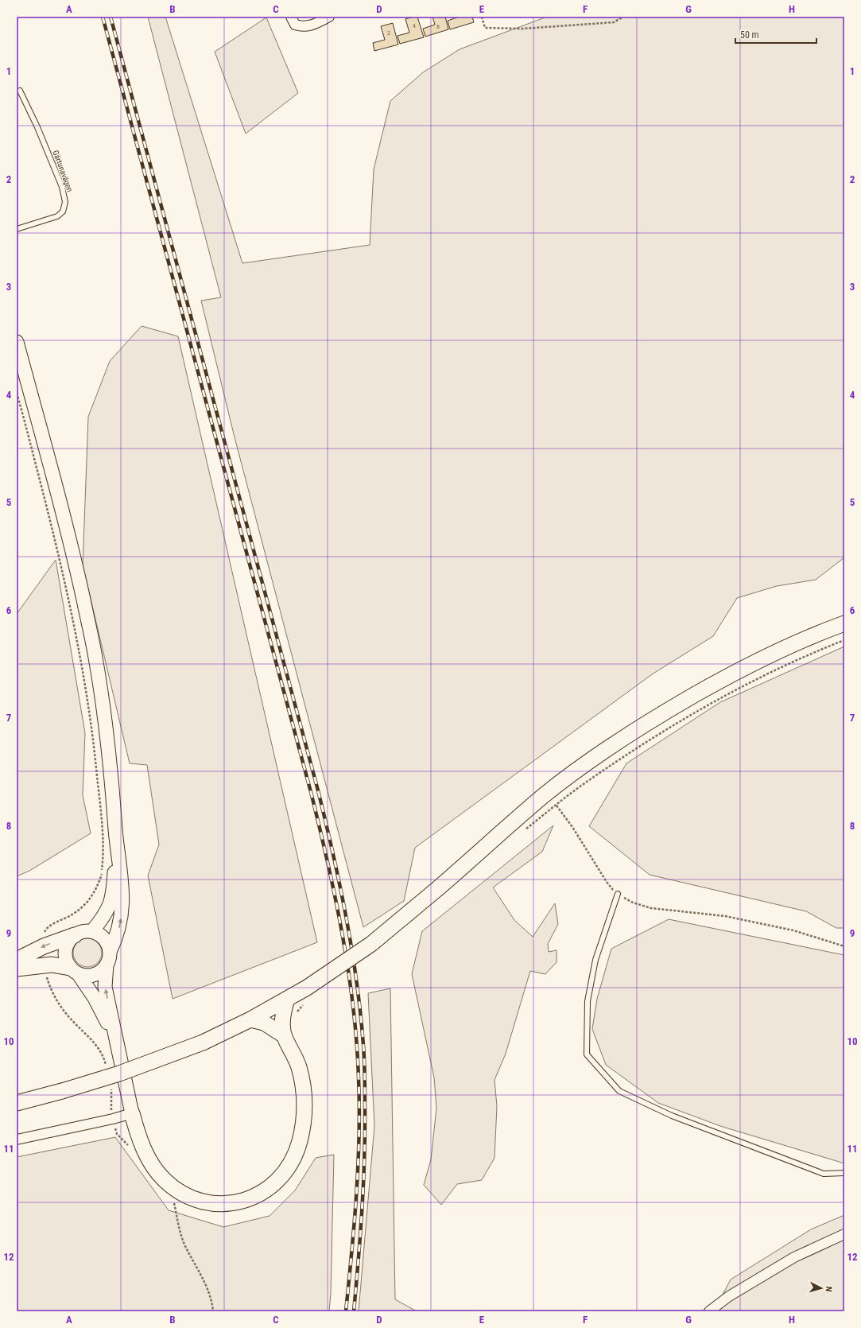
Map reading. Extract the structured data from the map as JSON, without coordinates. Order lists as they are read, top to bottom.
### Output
{
  "streets": {
    "lane": ["Gärtunavägen"]
  },
  "house_numbers": ["4", "6", "2"],
  "scale_bar": "50 m",
  "north": "right",
  "grid": {
    "columns": [
      "A",
      "B",
      "C",
      "D",
      "E",
      "F",
      "G",
      "H"
    ],
    "rows": [
      "1",
      "2",
      "3",
      "4",
      "5",
      "6",
      "7",
      "8",
      "9",
      "10",
      "11",
      "12"
    ]
  }
}
